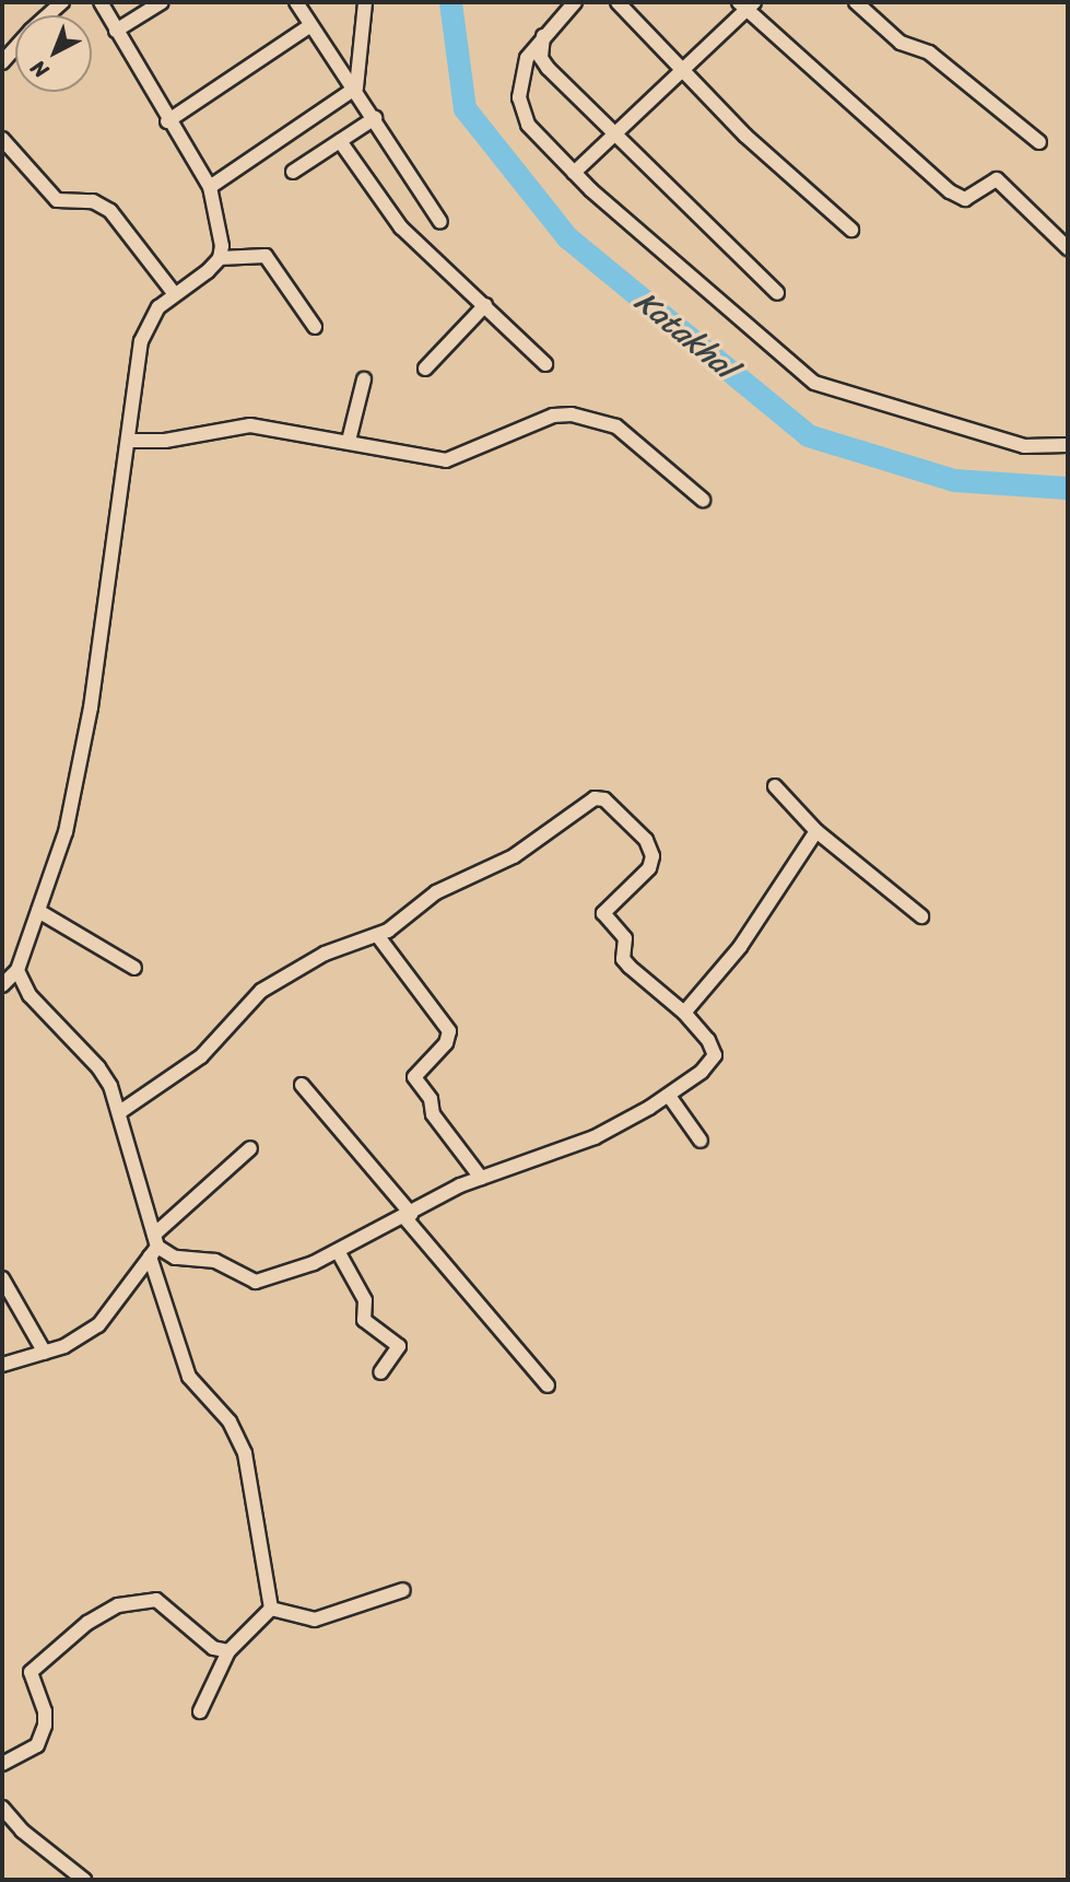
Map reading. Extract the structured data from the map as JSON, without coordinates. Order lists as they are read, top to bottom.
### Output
{
  "water": ["Katakhal"],
  "north": "bottom left"
}
